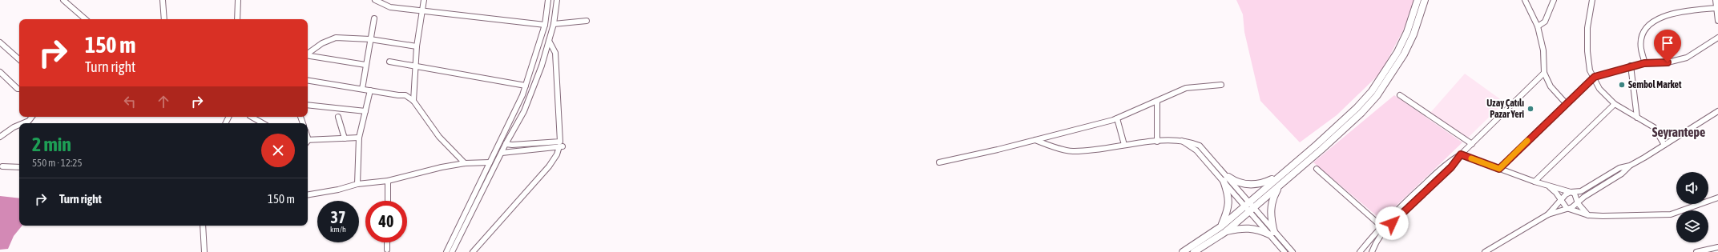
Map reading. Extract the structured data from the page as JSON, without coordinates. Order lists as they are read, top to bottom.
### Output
{
  "districts": ["Seyrantepe"],
  "places": ["Sembol Market", "Uzay Çatılı Pazar Yeri"],
  "page": {
    "turn": ["150 m", "Turn right"],
    "heading": ["2 min", "550 m · 12:25"],
    "list": [
      {
        "name": "Turn right",
        "value": "150 m"
      }
    ],
    "speed": "37 km/h",
    "limit": "40"
  }
}
